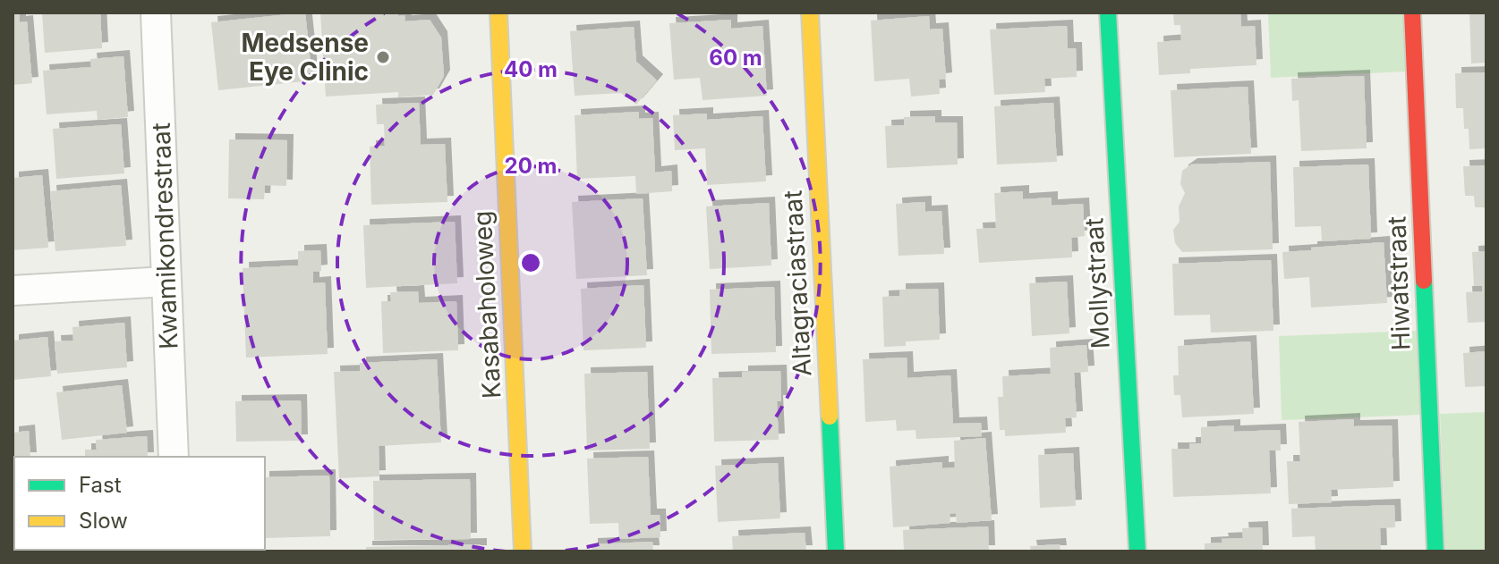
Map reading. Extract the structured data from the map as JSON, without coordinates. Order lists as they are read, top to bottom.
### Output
{
  "streets": {
    "street": [
      "Kwamikondrestraat",
      "Altagraciastraat",
      "Mollystraat",
      "Hiwatstraat",
      "Kasabaholoweg"
    ]
  },
  "places": ["Medsense Eye Clinic"],
  "legend": ["Fast", "Slow"],
  "rings": ["60 m", "40 m", "20 m"]
}
